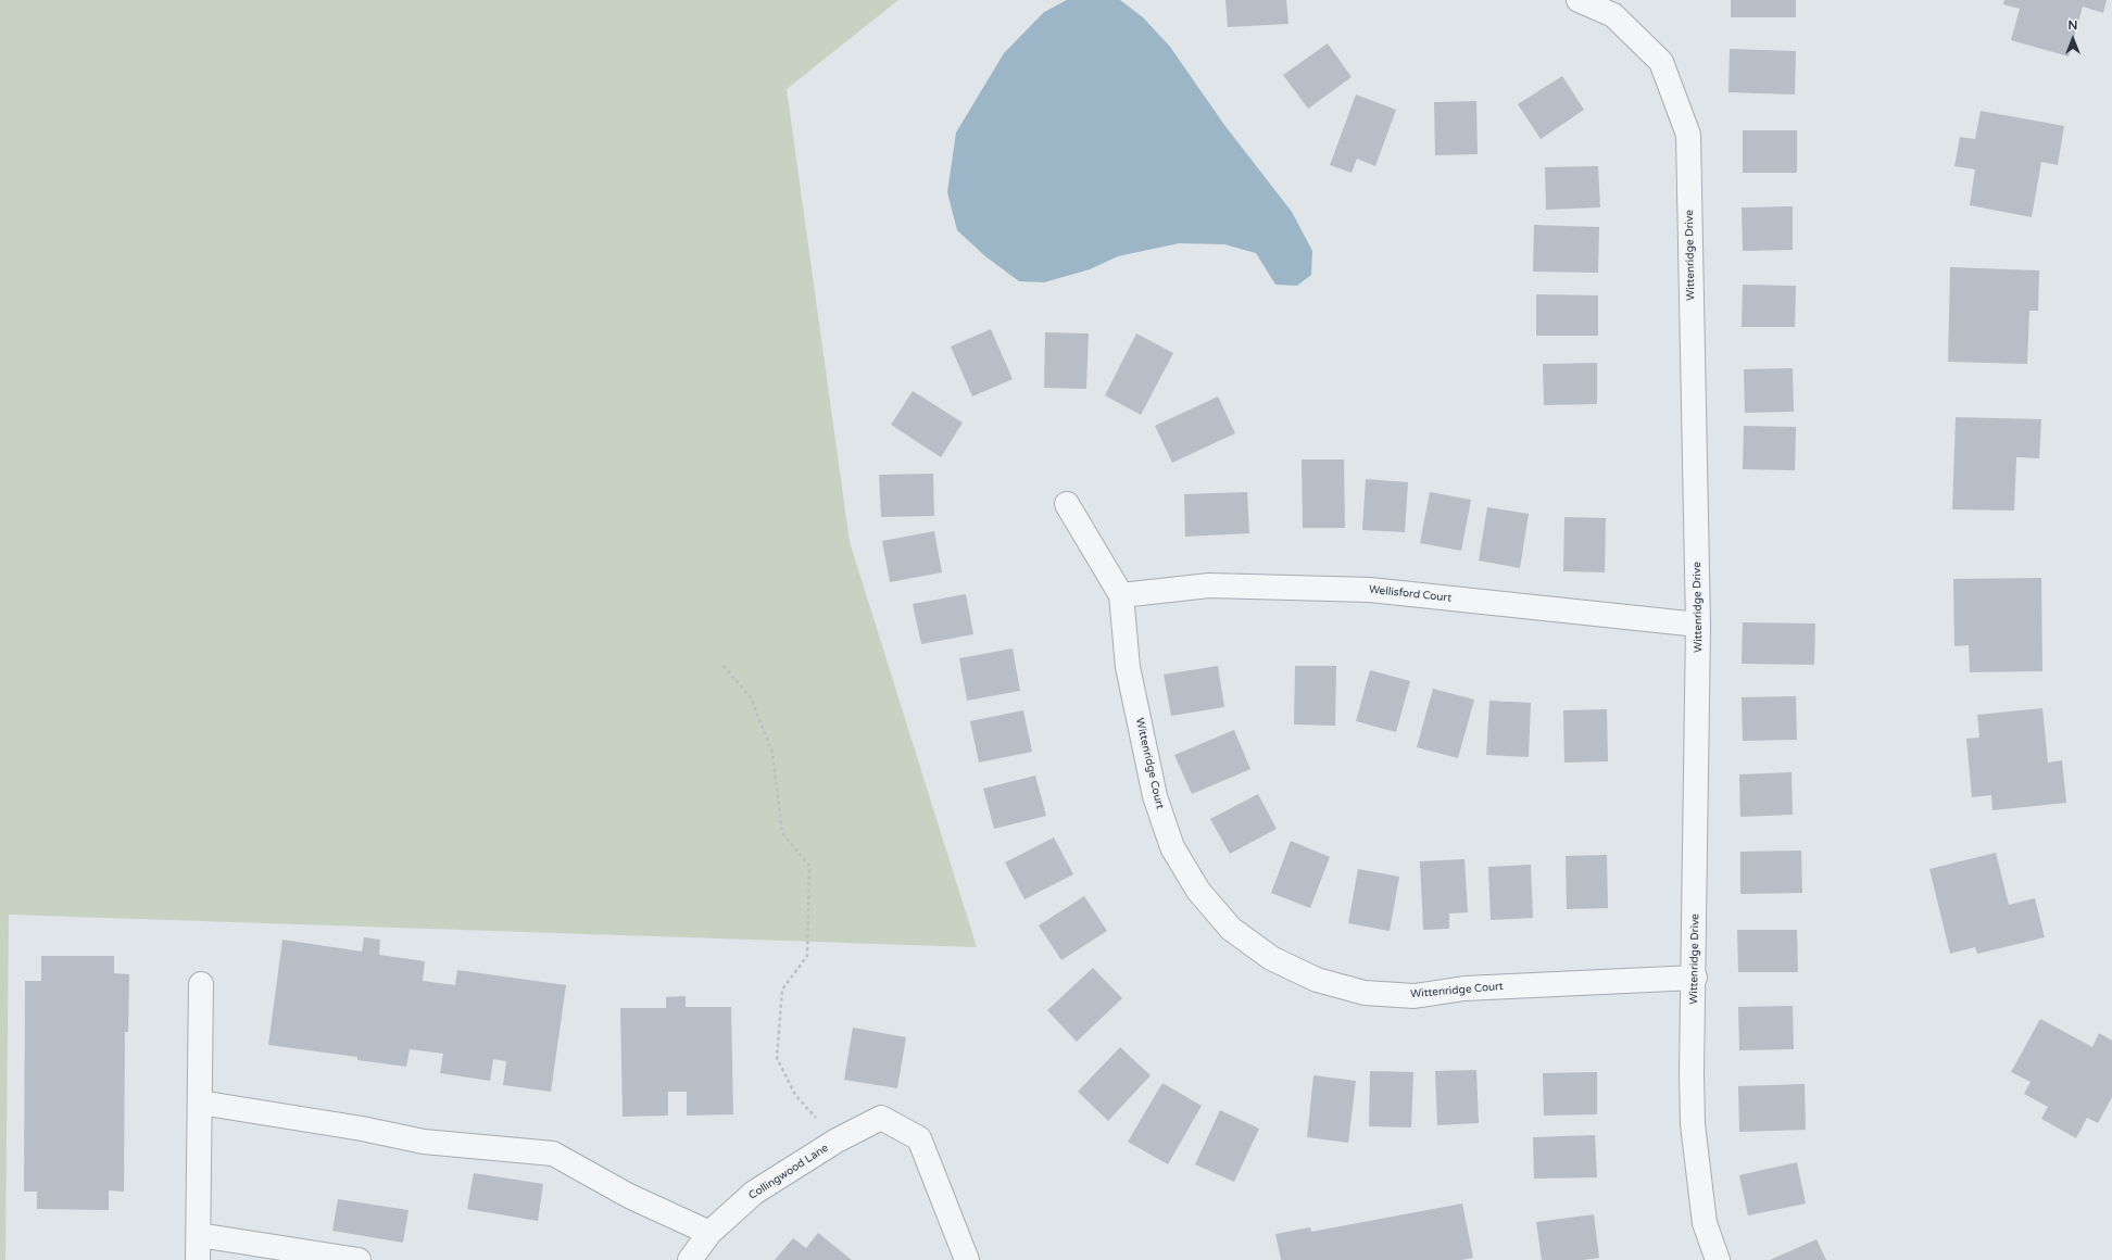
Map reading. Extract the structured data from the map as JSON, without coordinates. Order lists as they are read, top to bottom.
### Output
{
  "streets": {
    "street": [
      "Wittenridge Drive",
      "Wellisford Court",
      "Wittenridge Court",
      "Collingwood Lane"
    ]
  },
  "crossings": [
    ["Wittenridge Drive", "Wellisford Court"],
    ["Wittenridge Drive", "Wittenridge Court"],
    ["Wellisford Court", "Wittenridge Court"]
  ],
  "north": "top"
}
